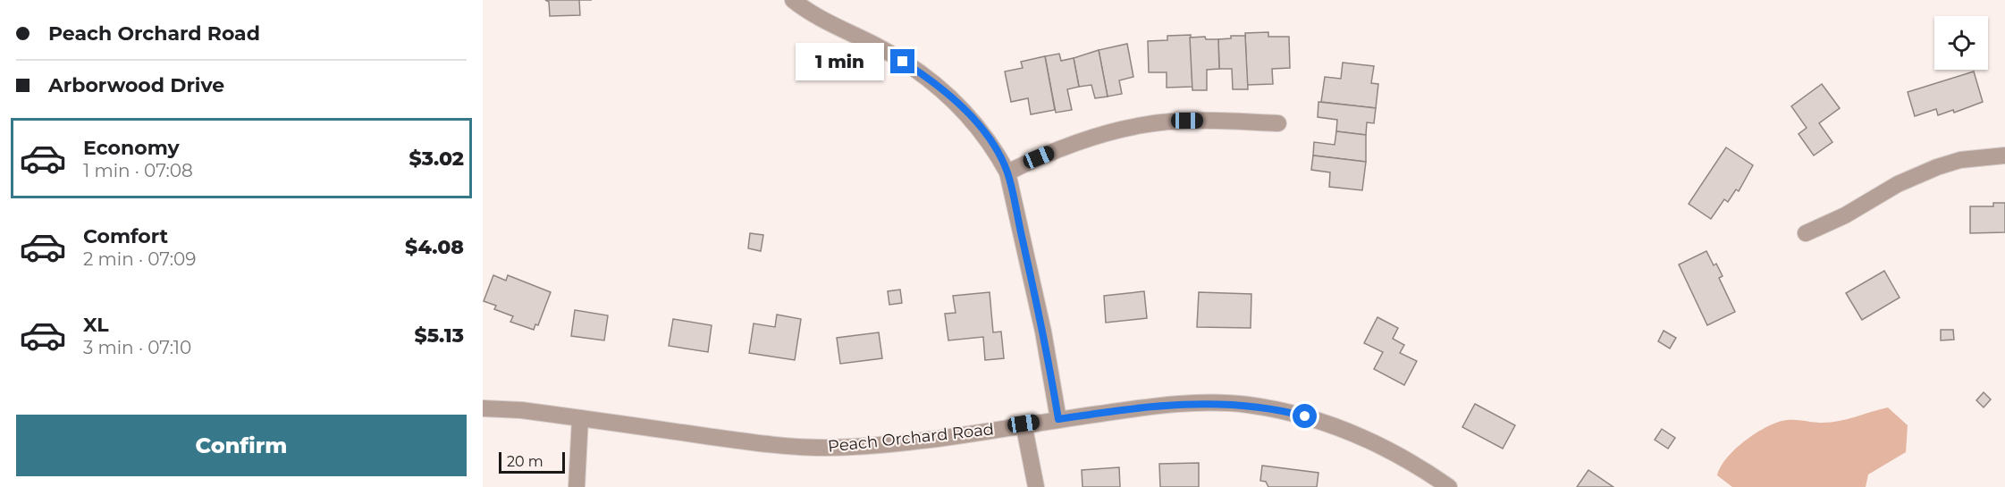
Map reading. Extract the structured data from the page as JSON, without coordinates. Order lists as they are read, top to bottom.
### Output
{
  "streets": {
    "street": ["Peach Orchard Road"]
  },
  "scale_bar": "20 m",
  "page": {
    "banner": ["Peach Orchard Road", "Arborwood Drive"],
    "bubble": "1 min",
    "list": [
      {
        "name": "Economy",
        "note": "1 min · 07:08",
        "value": "$3.02"
      },
      {
        "name": "Comfort",
        "note": "2 min · 07:09",
        "value": "$4.08"
      },
      {
        "name": "XL",
        "note": "3 min · 07:10",
        "value": "$5.13"
      }
    ],
    "buttons": "Confirm",
    "scale": "20 m"
  }
}
